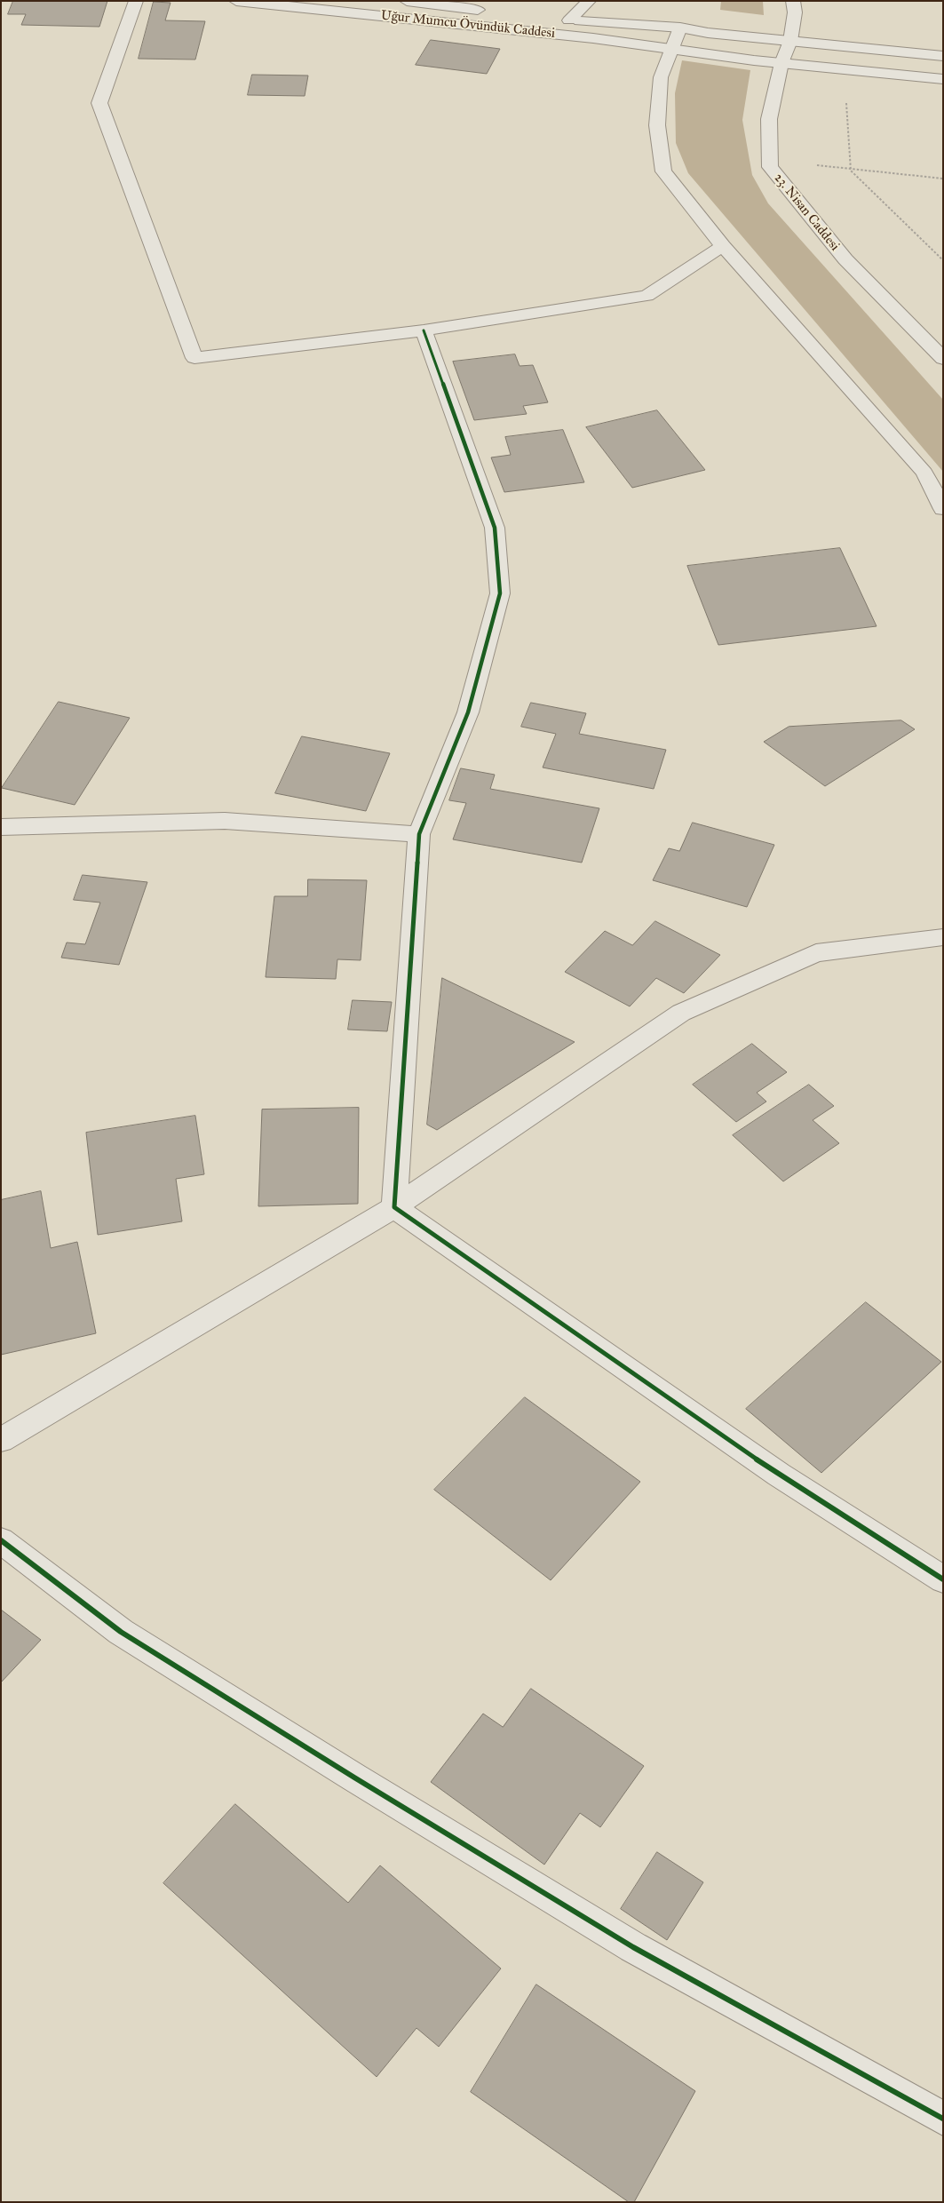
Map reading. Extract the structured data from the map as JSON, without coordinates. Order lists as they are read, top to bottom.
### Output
{
  "streets": {
    "street": ["Uğur Mumcu Övündük Caddesi", "23. Nisan Caddesi"]
  },
  "crossings": [
    ["Uğur Mumcu Övündük Caddesi", "23. Nisan Caddesi"]
  ]
}
